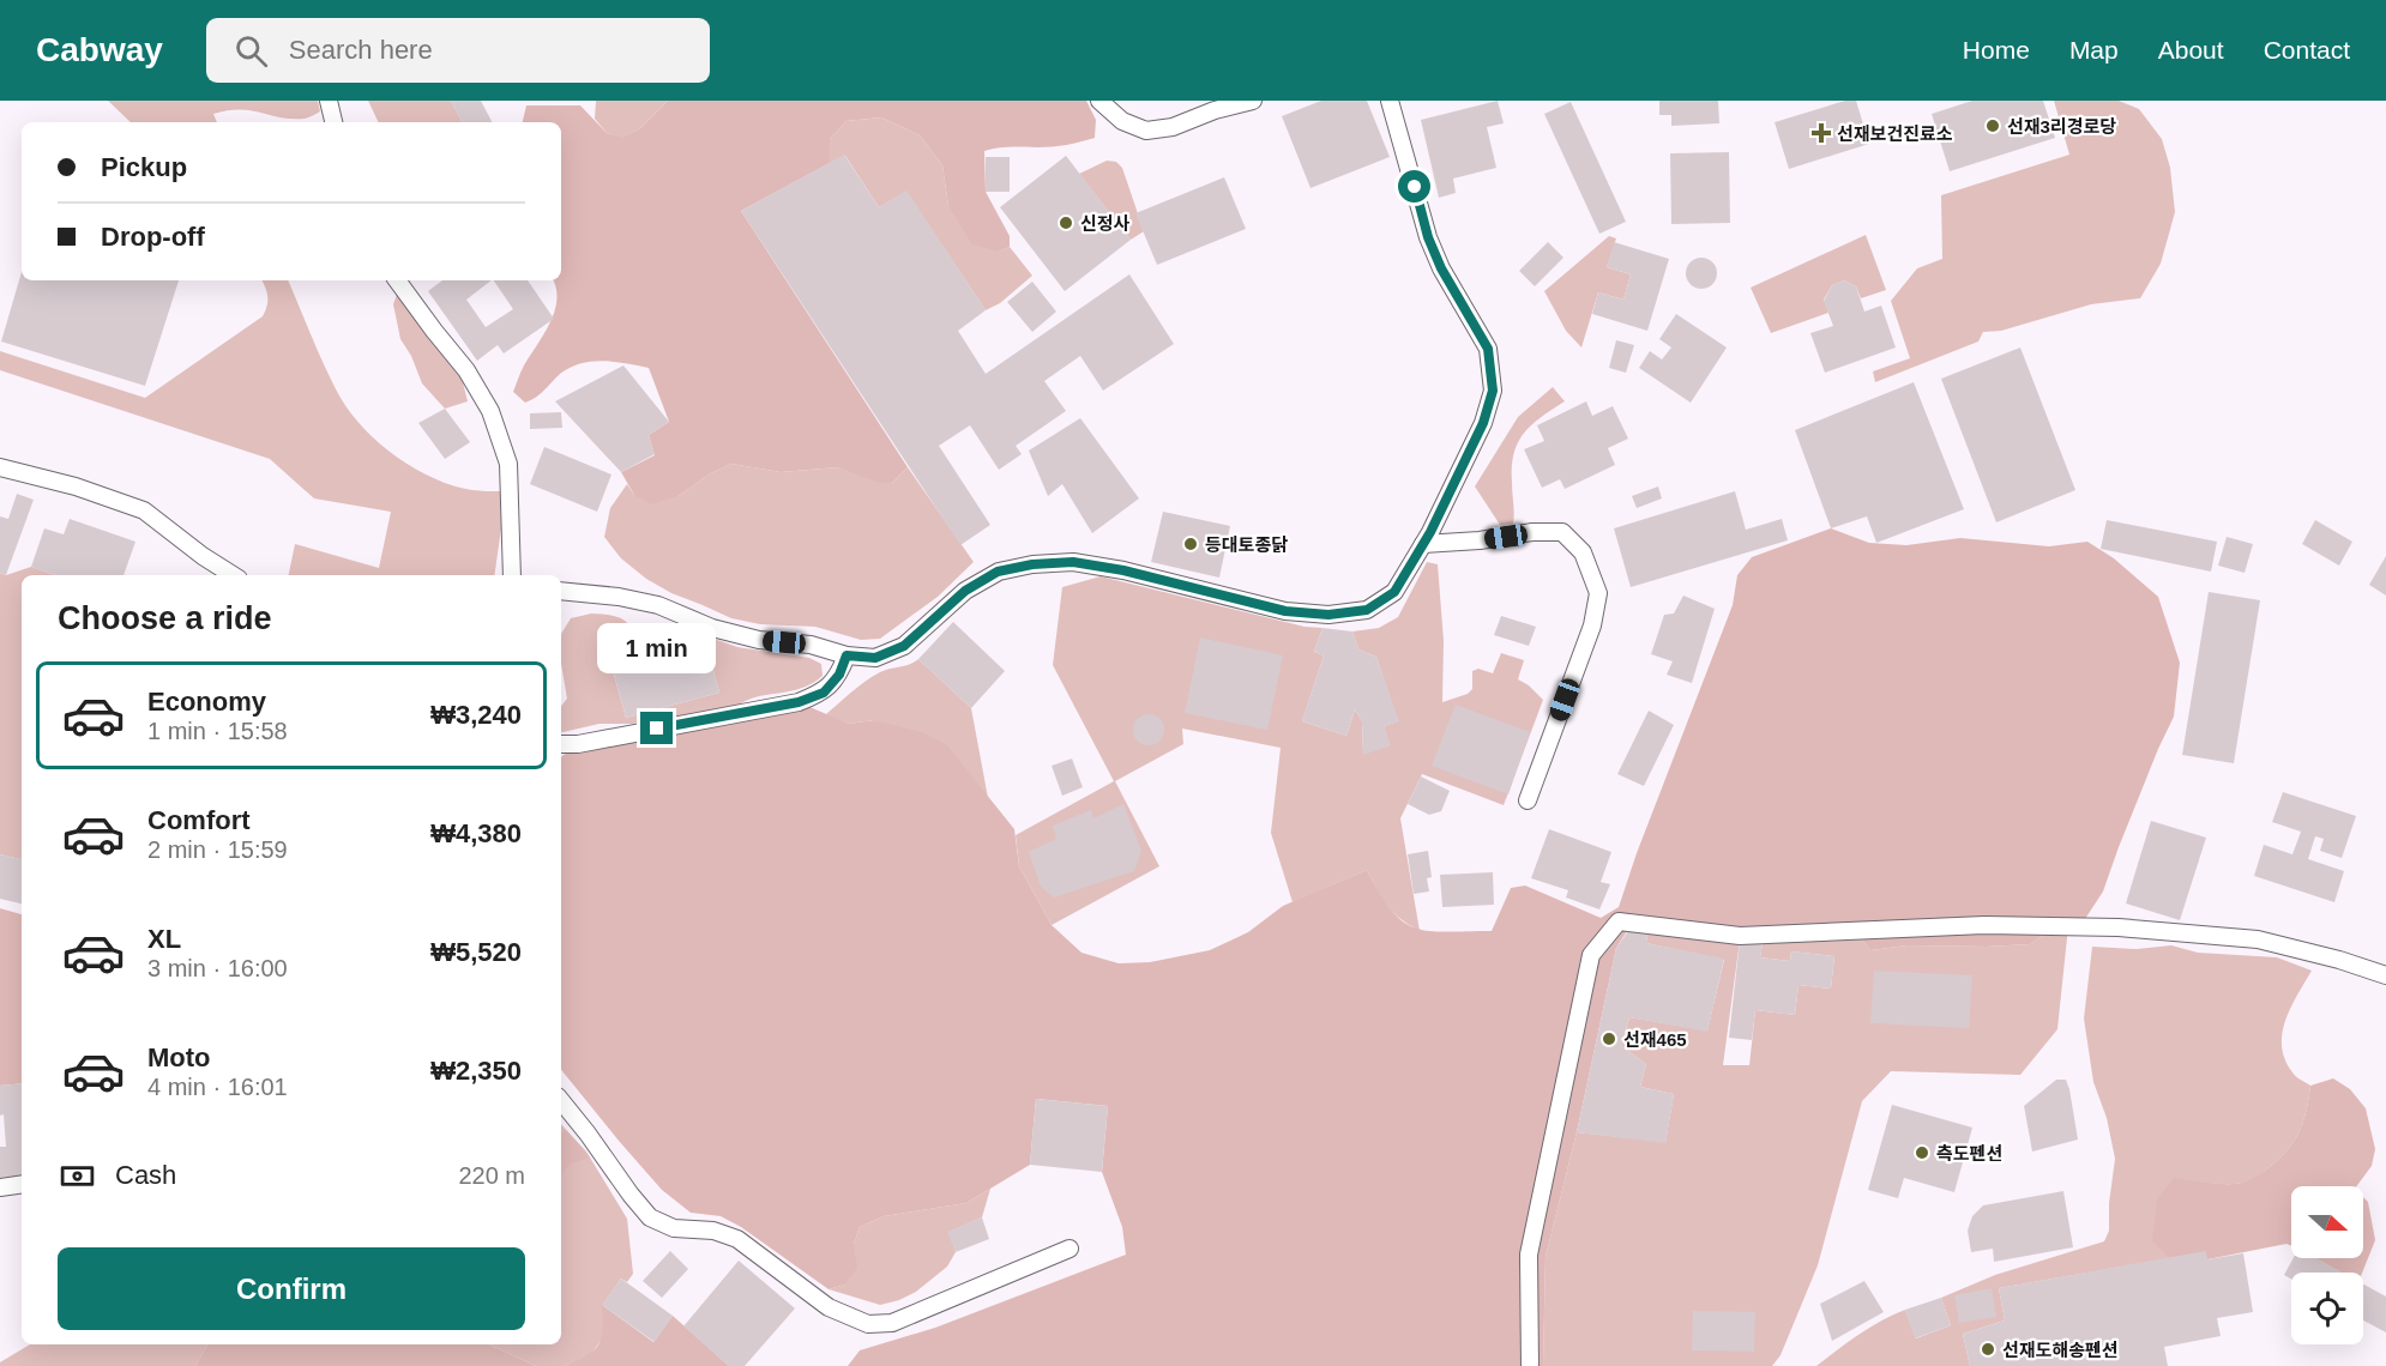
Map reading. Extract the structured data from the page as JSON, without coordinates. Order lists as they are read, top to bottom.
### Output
{
  "places": {
    "other": [
      "선재3리경로당",
      "신정사",
      "등대토종닭",
      "선재465",
      "측도펜션",
      "선재도해송펜션"
    ],
    "health": ["선재보건진료소"]
  },
  "north": "right",
  "page": {
    "header": "Cabway",
    "search": "Search here",
    "nav": [
      "Home",
      "Map",
      "About",
      "Contact"
    ],
    "banner": ["Pickup", "Drop-off"],
    "heading": "Choose a ride",
    "bubble": "1 min",
    "list": [
      {
        "name": "Economy",
        "note": "1 min · 15:58",
        "value": "₩3,240"
      },
      {
        "name": "Comfort",
        "note": "2 min · 15:59",
        "value": "₩4,380"
      },
      {
        "name": "XL",
        "note": "3 min · 16:00",
        "value": "₩5,520"
      },
      {
        "name": "Moto",
        "note": "4 min · 16:01",
        "value": "₩2,350"
      }
    ],
    "pay": ["Cash", "220 m"],
    "buttons": "Confirm"
  }
}
